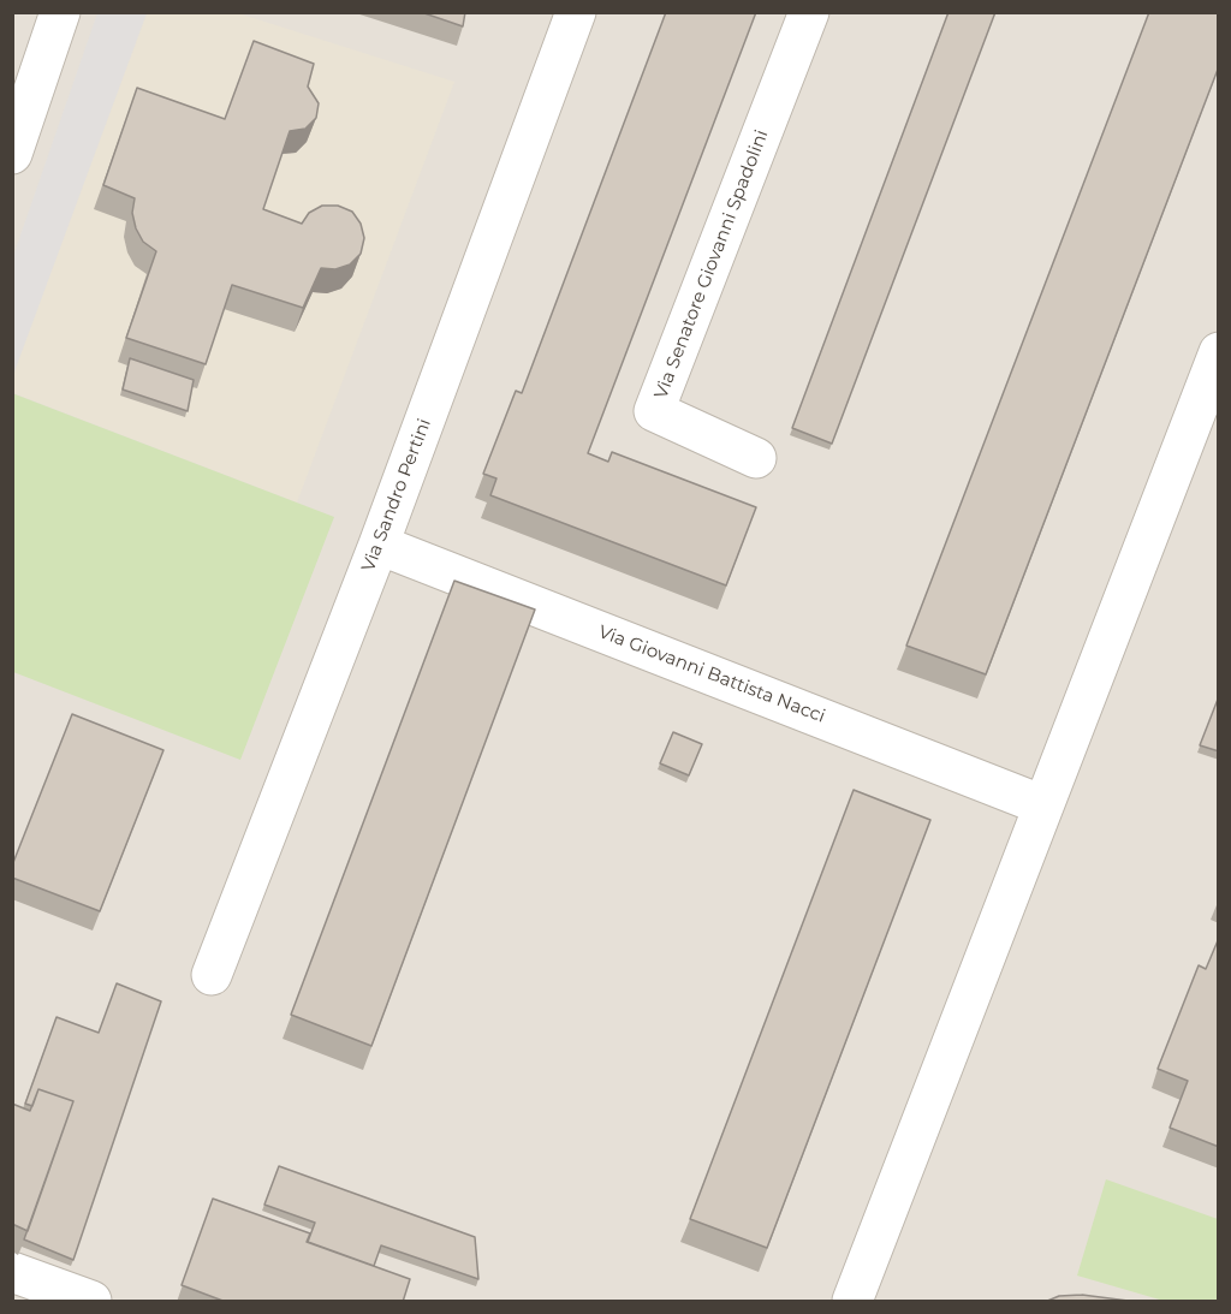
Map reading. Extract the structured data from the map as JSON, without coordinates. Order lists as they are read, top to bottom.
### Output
{
  "streets": {
    "street": ["Via Senatore Giovanni Spadolini", "Via Sandro Pertini", "Via Giovanni Battista Nacci"]
  },
  "crossings": [
    ["Via Sandro Pertini", "Via Giovanni Battista Nacci"]
  ]
}
